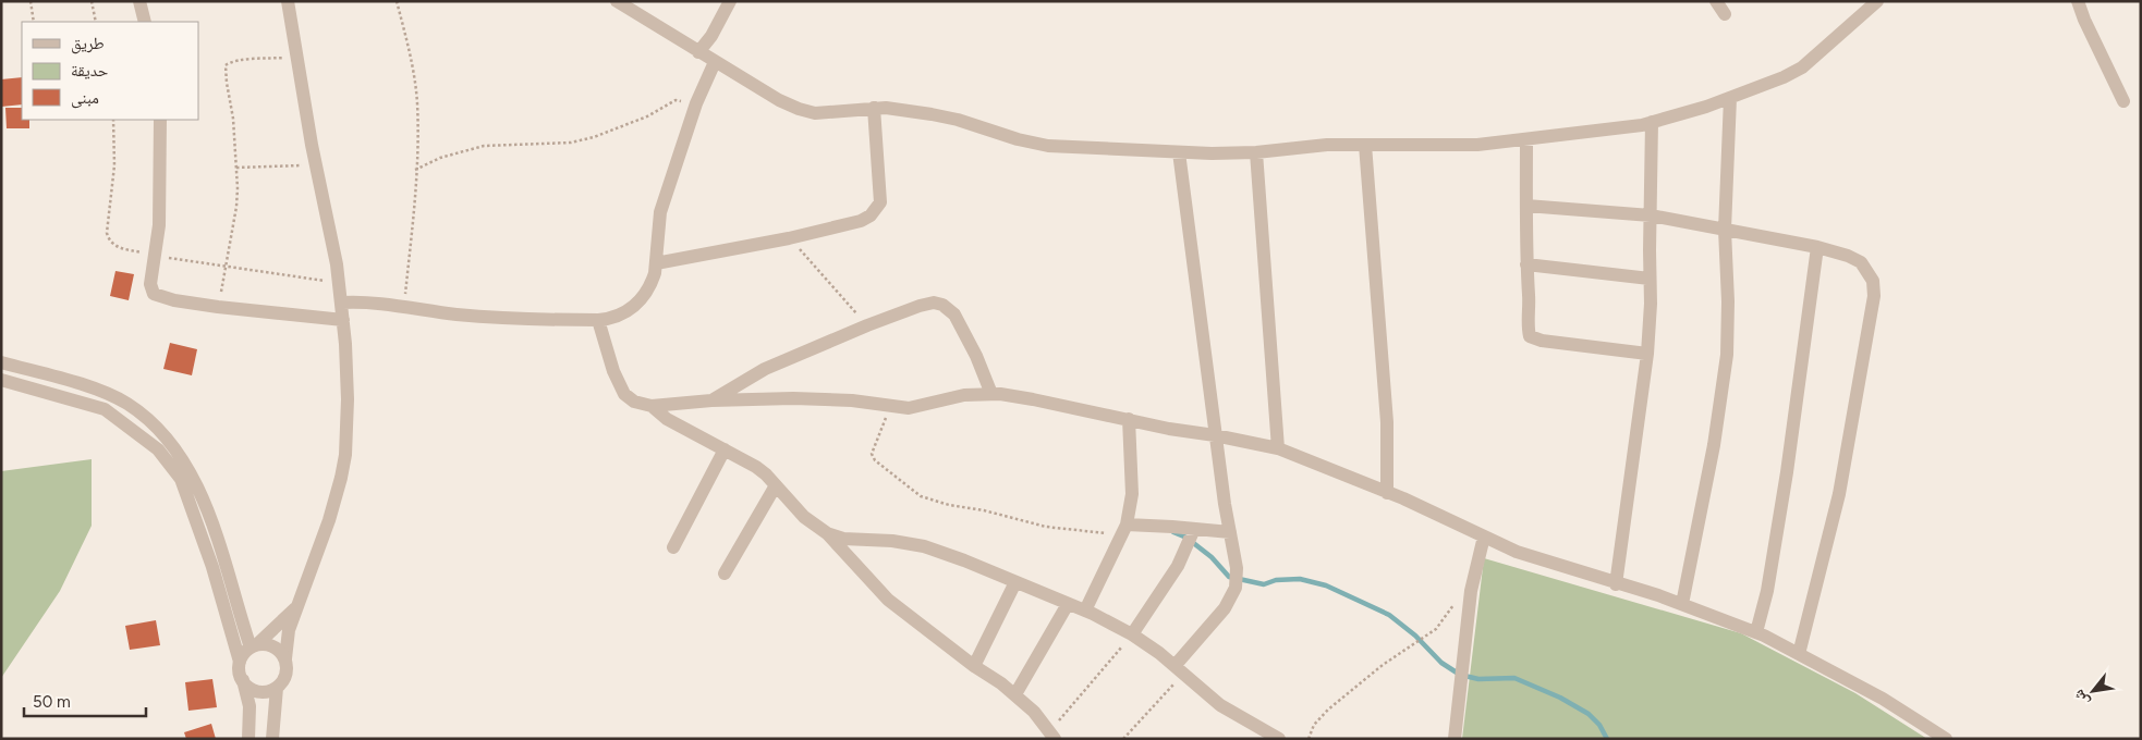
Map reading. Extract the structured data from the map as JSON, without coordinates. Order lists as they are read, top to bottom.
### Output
{
  "legend": ["طريق", "حديقة", "مبنى"],
  "scale_bar": "50 m",
  "north": "bottom left"
}
